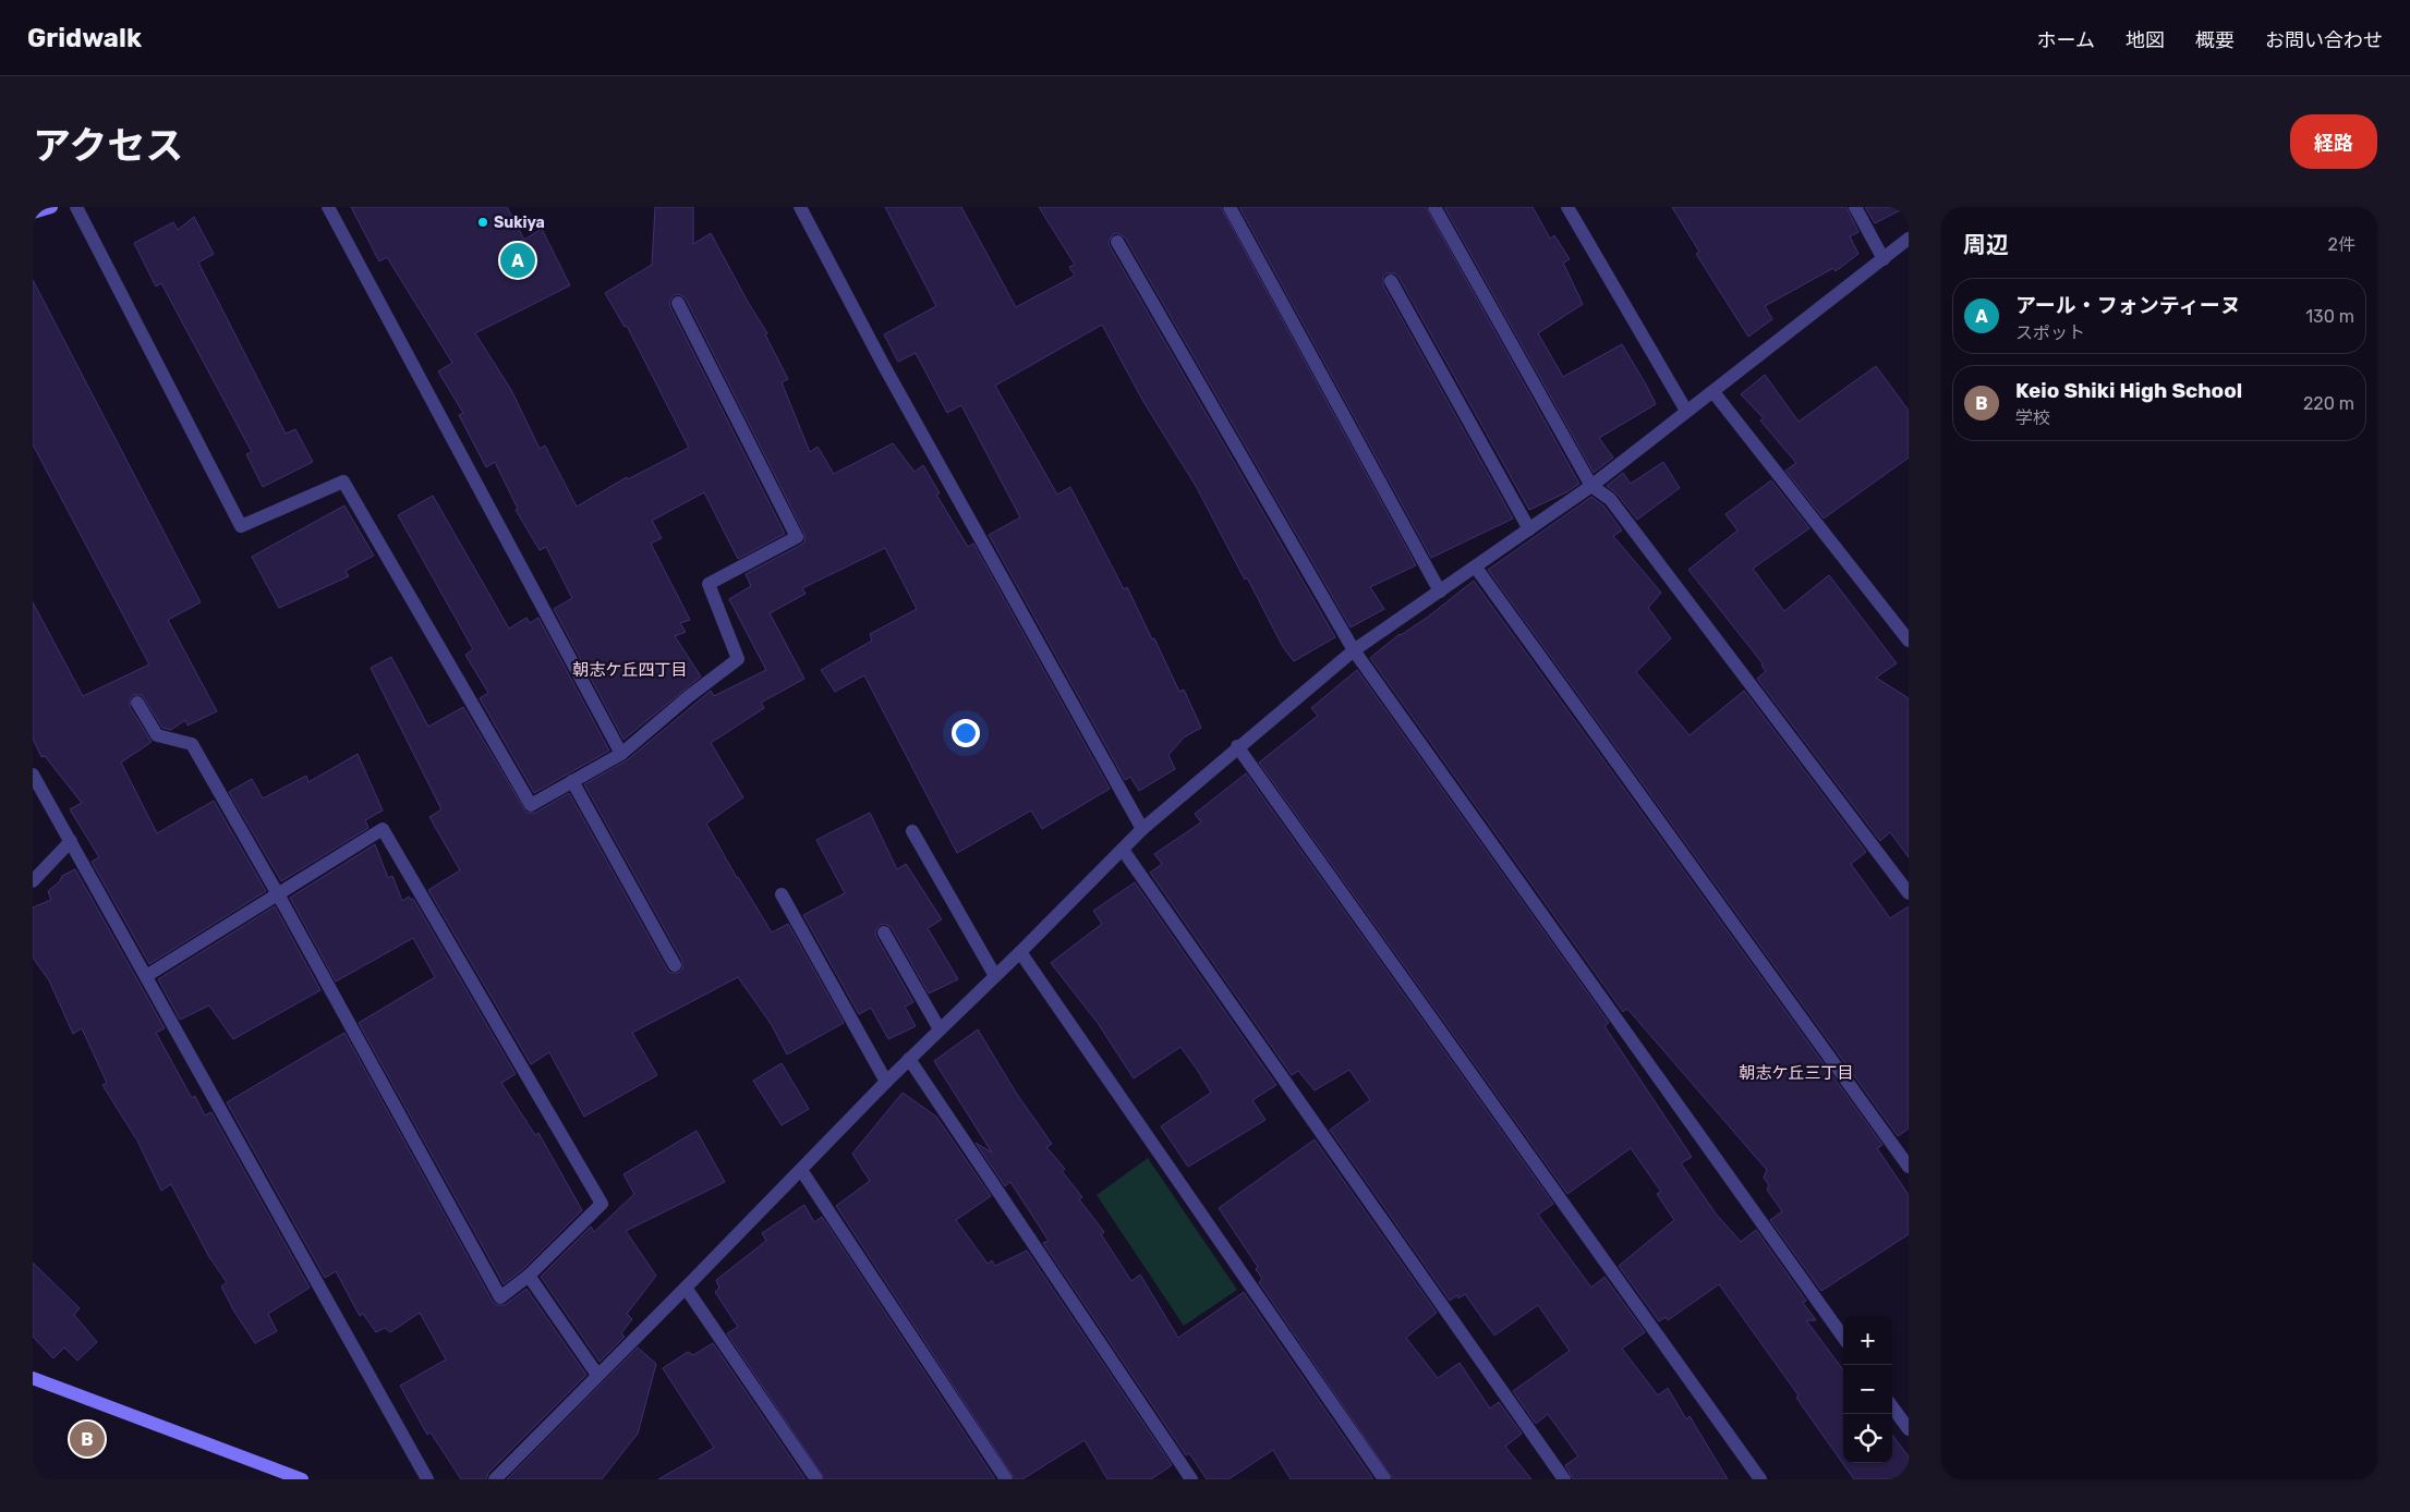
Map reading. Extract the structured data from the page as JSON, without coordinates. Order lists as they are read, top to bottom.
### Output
{
  "districts": ["朝志ケ丘四丁目", "朝志ケ丘三丁目"],
  "places": ["Sukiya"],
  "page": {
    "header": "Gridwalk",
    "nav": [
      "ホーム",
      "地図",
      "概要",
      "お問い合わせ"
    ],
    "title": "アクセス",
    "buttons": "経路",
    "heading": ["周辺", "2件"],
    "pins": ["A", "B"],
    "list": [
      {
        "mark": "A",
        "name": "アール・フォンティーヌ",
        "note": "スポット",
        "value": "130 m"
      },
      {
        "mark": "B",
        "name": "Keio Shiki High School",
        "note": "学校",
        "value": "220 m"
      }
    ],
    "map_buttons": ["+", "−"]
  }
}
